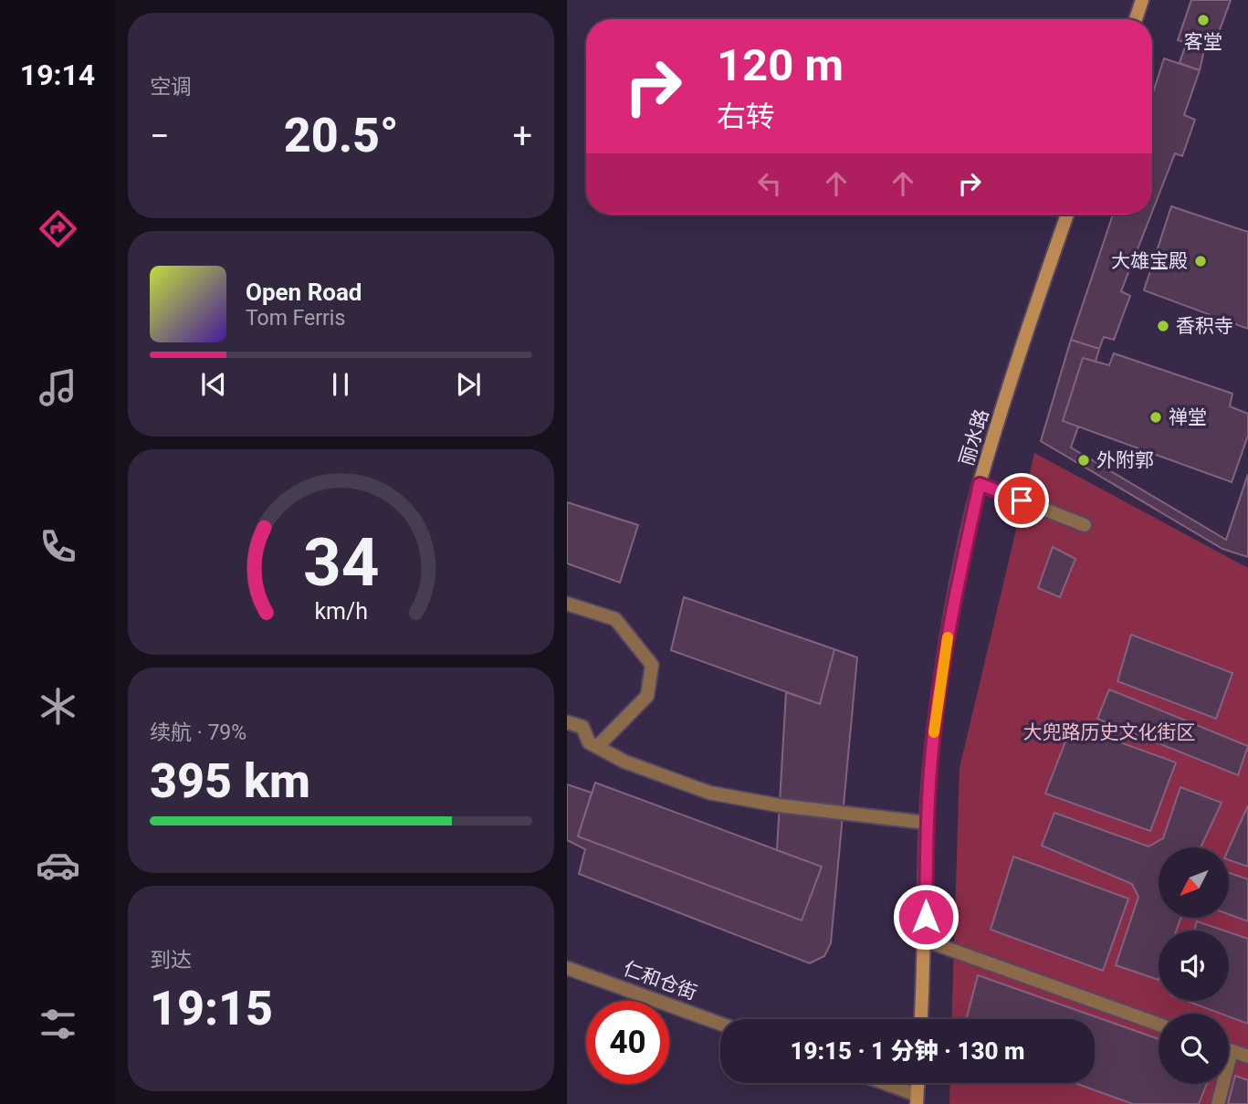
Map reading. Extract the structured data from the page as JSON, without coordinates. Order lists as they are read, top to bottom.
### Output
{
  "streets": {
    "street": ["丽水路", "仁和仓街"]
  },
  "parks": ["大兜路历史文化街区"],
  "places": [
    "客堂",
    "大雄宝殿",
    "香积寺",
    "禅堂",
    "外附郭"
  ],
  "north": "bottom left",
  "page": {
    "tabs": "19:14",
    "tile": [
      "空调",
      ["续航 · 79%", "395 km"],
      ["到达", "19:15"]
    ],
    "turn": ["120 m", "右转"],
    "heat": ["−", "20.5°", "+"],
    "song": ["Open Road", "Tom Ferris"],
    "limit": "40",
    "trip": "19:15 · 1 分钟 · 130 m",
    "gauge": ["34", "km/h"]
  }
}
